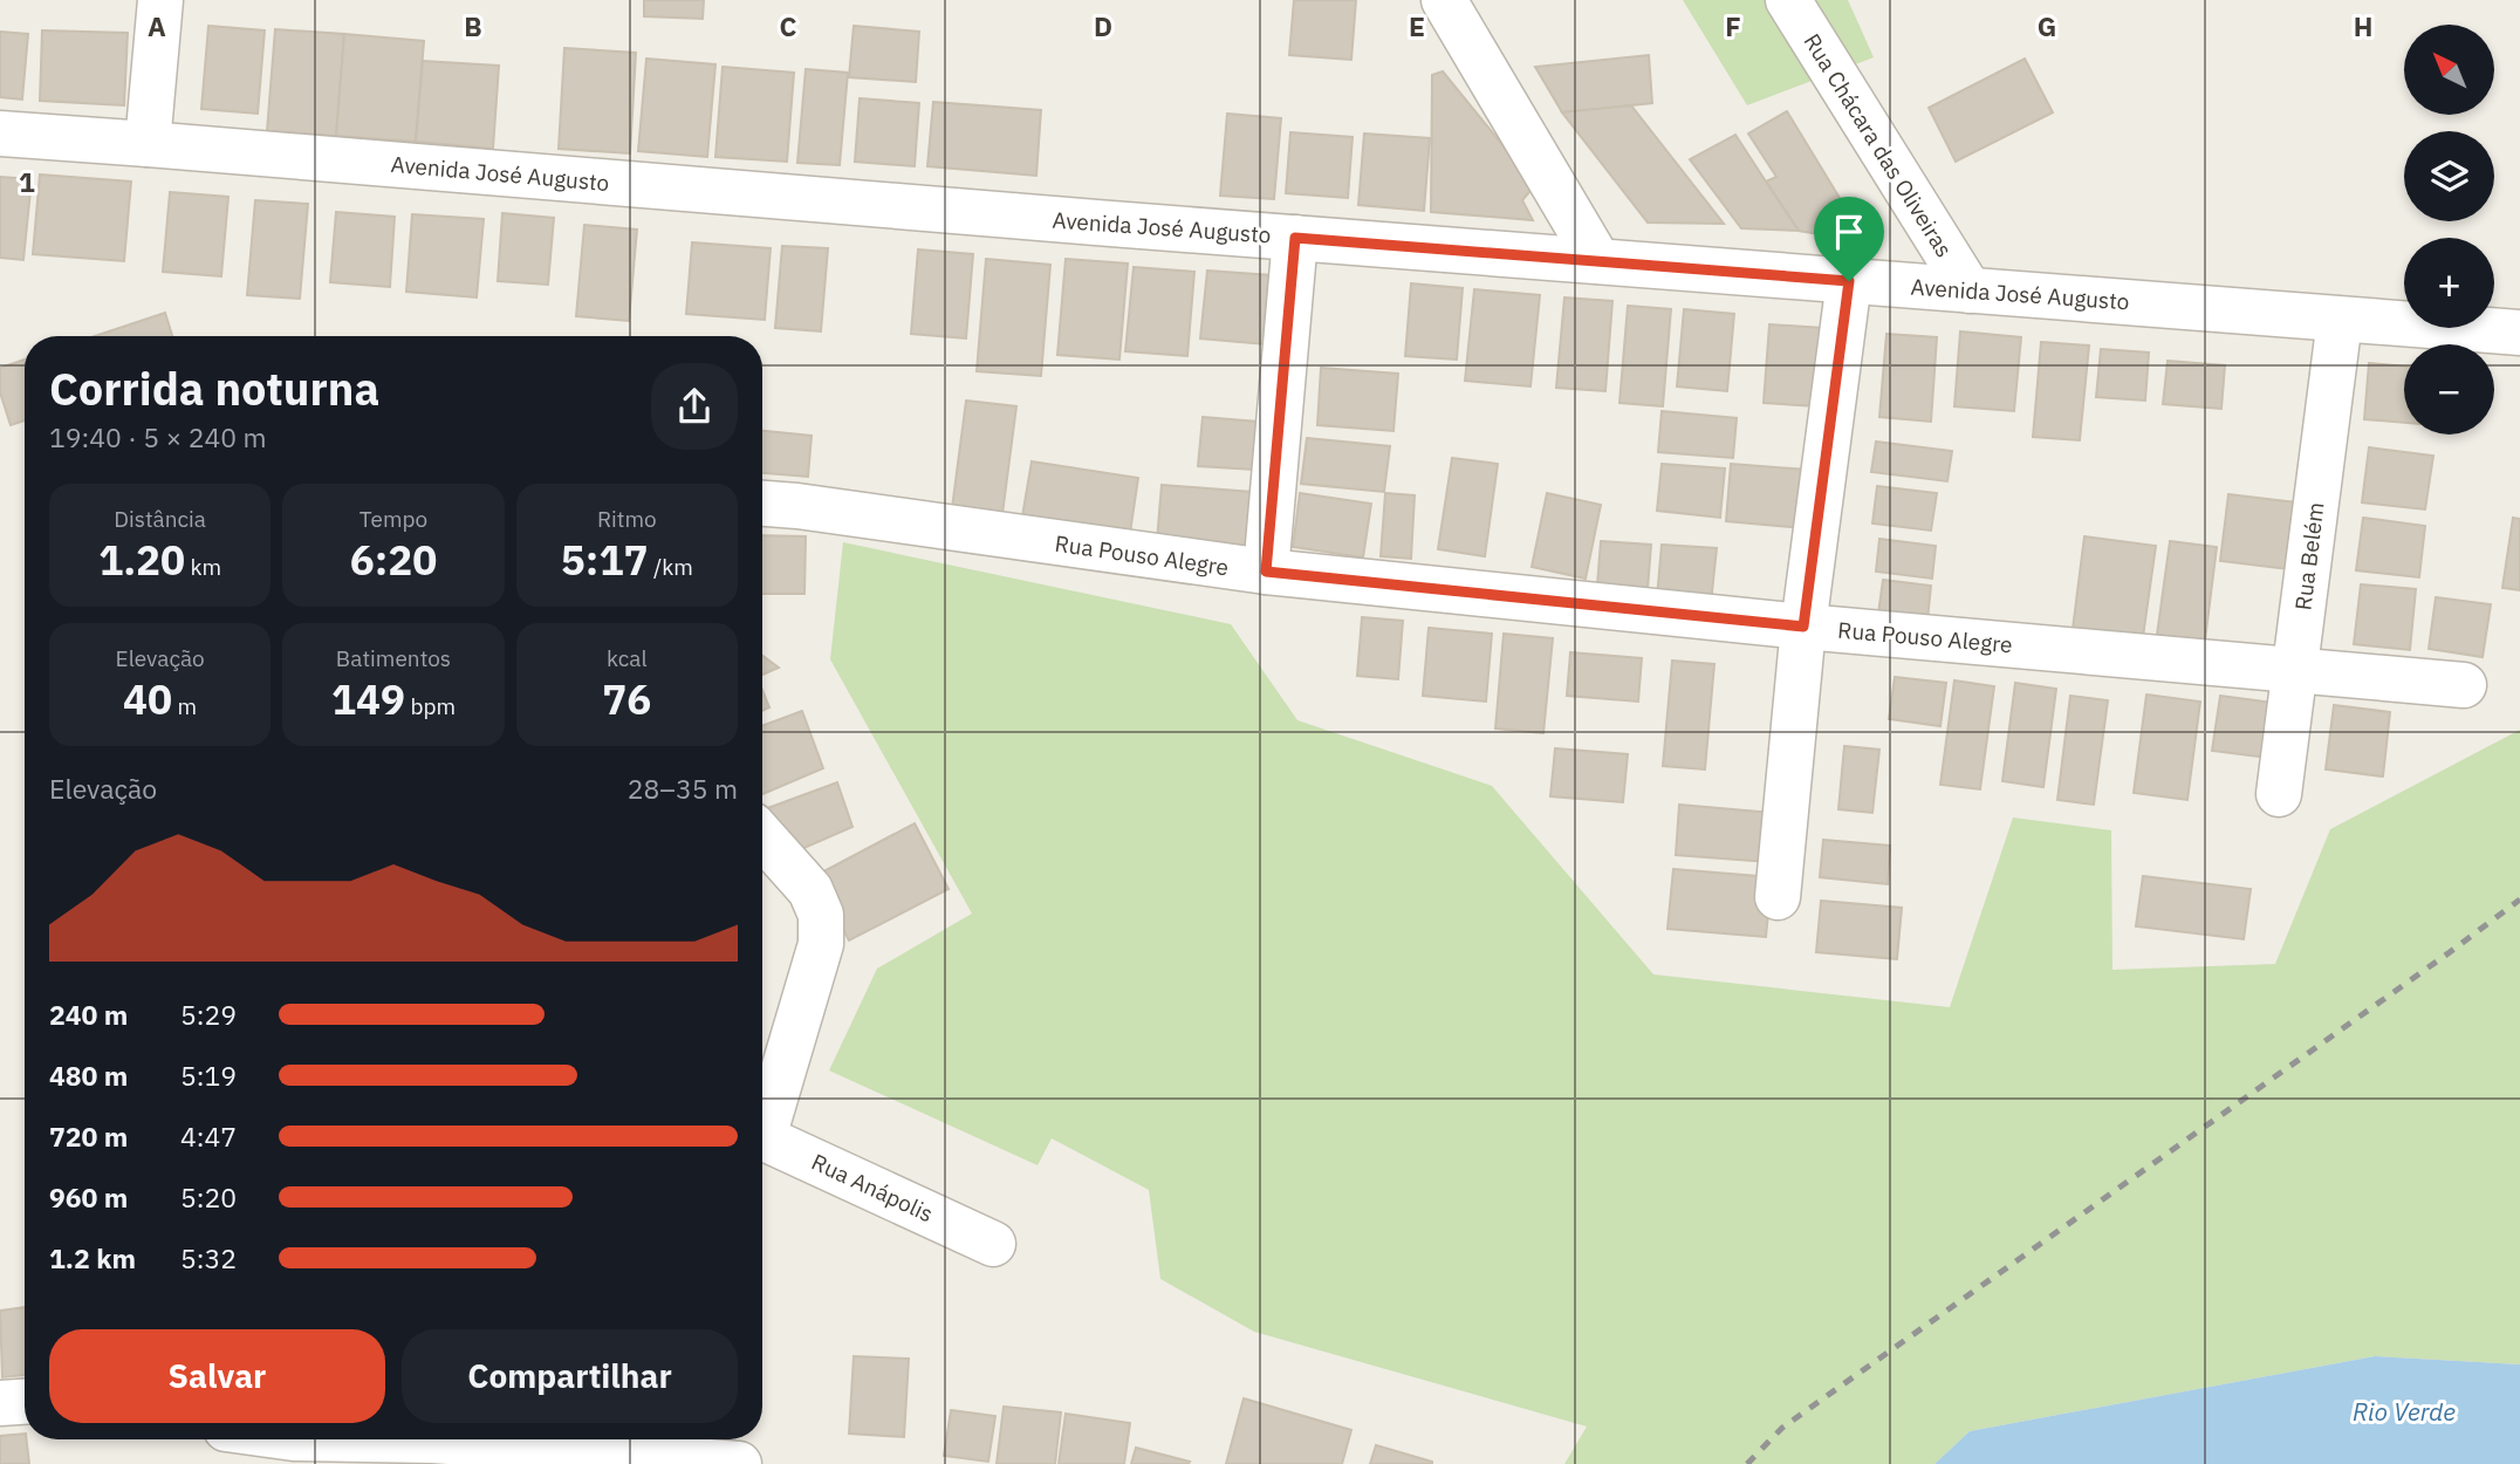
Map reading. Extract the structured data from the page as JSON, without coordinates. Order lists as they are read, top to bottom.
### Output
{
  "streets": {
    "street": [
      "Rua Chácara das Oliveiras",
      "Avenida José Augusto",
      "Rua Pouso Alegre",
      "Rua Belém",
      "Rua Anápolis"
    ]
  },
  "crossings": [
    ["Rua Chácara das Oliveiras", "Avenida José Augusto"],
    ["Avenida José Augusto", "Rua Belém"],
    ["Rua Pouso Alegre", "Rua Belém"]
  ],
  "water": ["Rio Verde"],
  "north": "top left",
  "page": {
    "map_buttons": ["+", "−"],
    "heading": ["Corrida noturna", "19:40 · 5 × 240 m"],
    "stats": [
      ["Distância", "1.20 km"],
      ["Tempo", "6:20"],
      ["Ritmo", "5:17 /km"],
      ["Elevação", "40 m"],
      ["Batimentos", "149 bpm"],
      ["kcal", "76"]
    ],
    "chart": ["Elevação", "28–35 m"],
    "list": [
      {
        "name": "240 m",
        "note": "5:29"
      },
      {
        "name": "480 m",
        "note": "5:19"
      },
      {
        "name": "720 m",
        "note": "4:47"
      },
      {
        "name": "960 m",
        "note": "5:20"
      },
      {
        "name": "1.2 km",
        "note": "5:32"
      }
    ],
    "buttons": ["Salvar", "Compartilhar"]
  },
  "grid": {
    "columns": [
      "A",
      "B",
      "C",
      "D",
      "E",
      "F",
      "G",
      "H"
    ],
    "rows": ["1"]
  }
}
